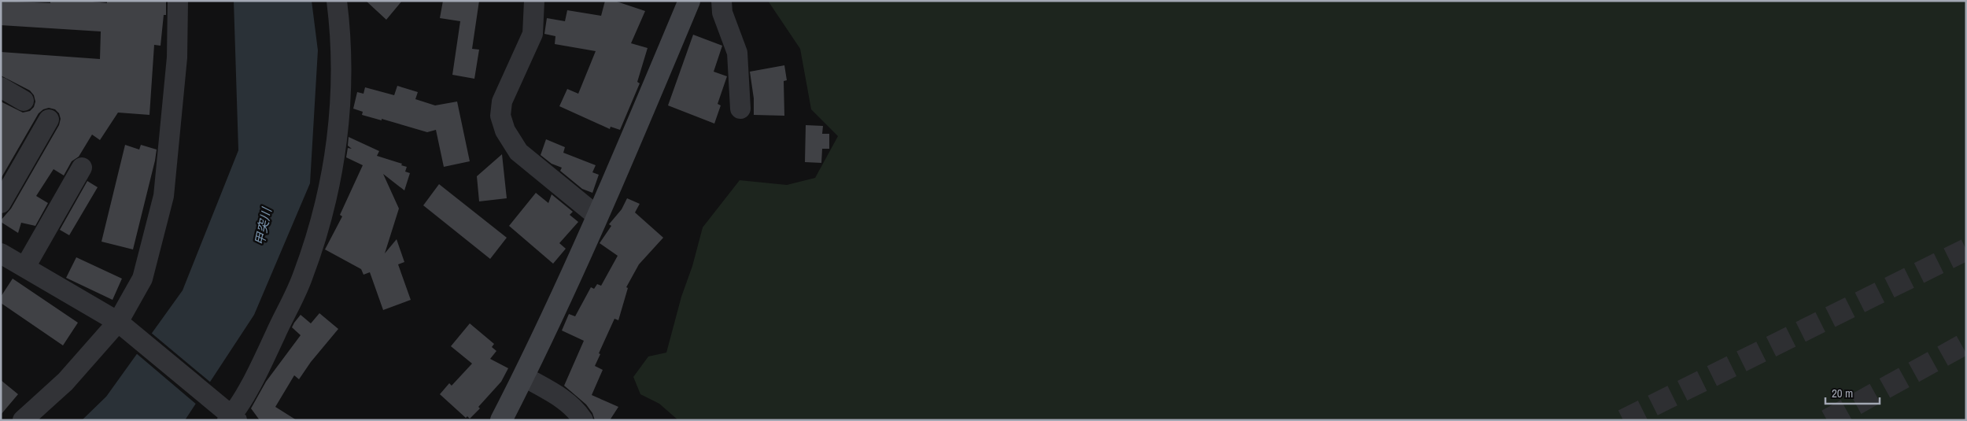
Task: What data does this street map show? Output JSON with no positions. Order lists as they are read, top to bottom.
{
  "water": ["甲突川"],
  "scale_bar": "20 m"
}
